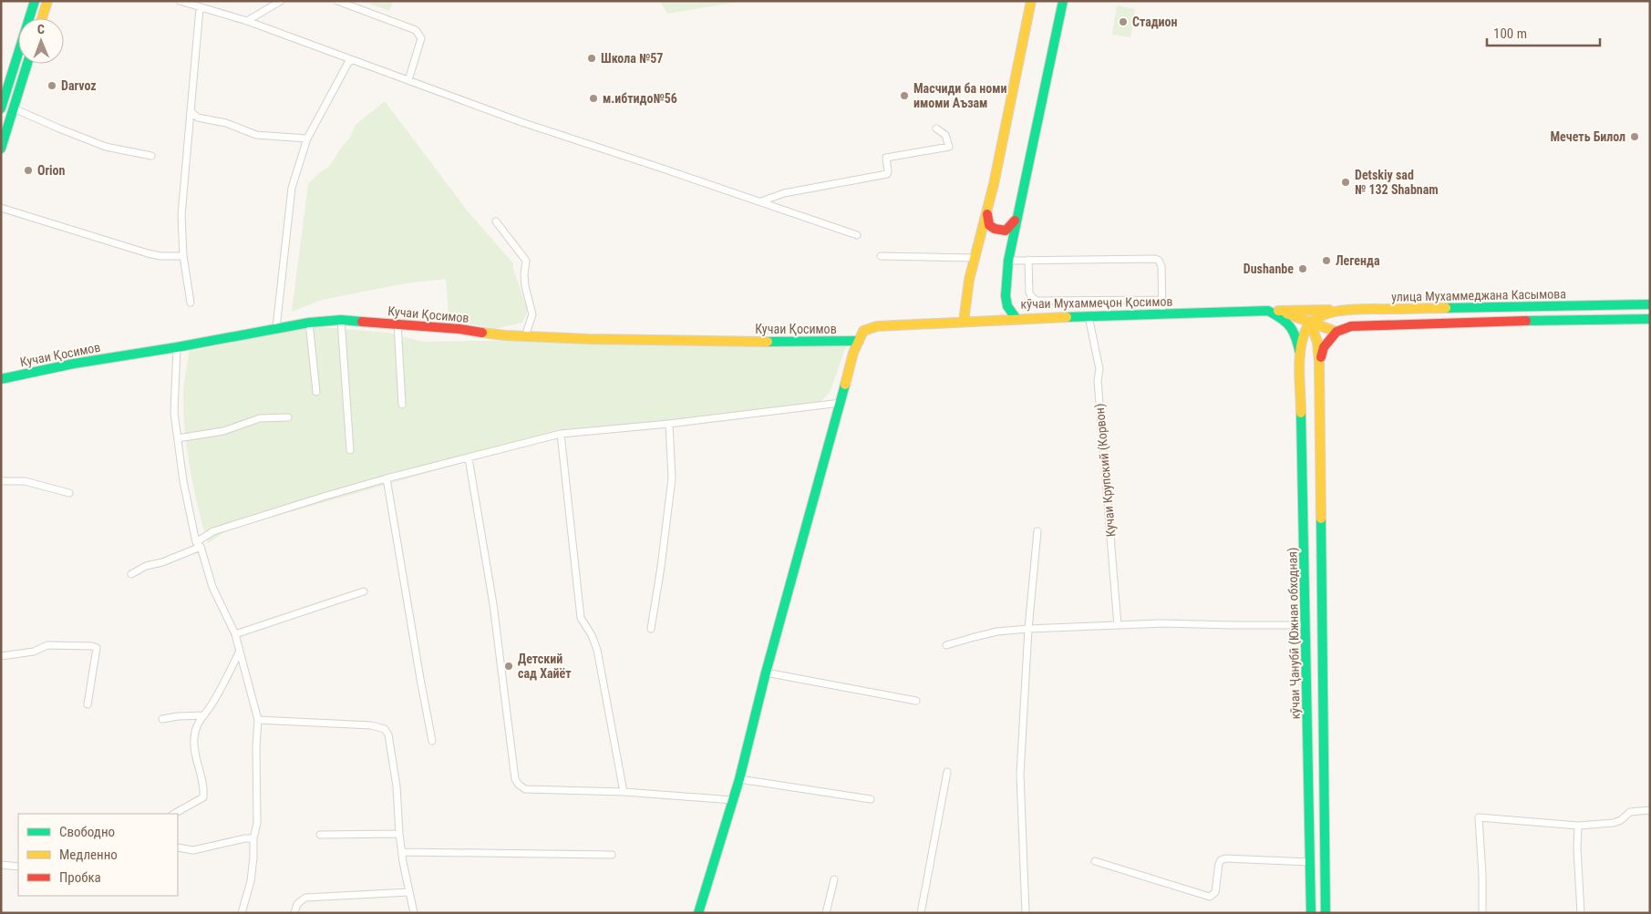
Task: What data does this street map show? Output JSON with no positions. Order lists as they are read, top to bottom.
{
  "streets": {
    "street": [
      "улица Мухаммеджана Касымова",
      "кӯчаи Мухаммеҷон Қосимов",
      "Кучаи Қосимов",
      "Кучаи Крупский (Корвон)",
      "кӯчаи Ҷанубӣ (Южная обходная)"
    ]
  },
  "crossings": [
    ["улица Мухаммеджана Касымова", "кӯчаи Мухаммеҷон Қосимов"],
    ["кӯчаи Мухаммеҷон Қосимов", "Кучаи Крупский (Корвон)"]
  ],
  "places": [
    "Стадион",
    "Школа №57",
    "Darvoz",
    "Масчиди ба номи имоми Аъзам",
    "м.ибтидо№56",
    "Мечеть Билол",
    "Orion",
    "Detskiy sad № 132 Shabnam",
    "Легенда",
    "Dushanbe",
    "Детский сад Хайёт"
  ],
  "legend": ["Свободно", "Медленно", "Пробка"],
  "scale_bar": "100 m",
  "north": "top"
}
